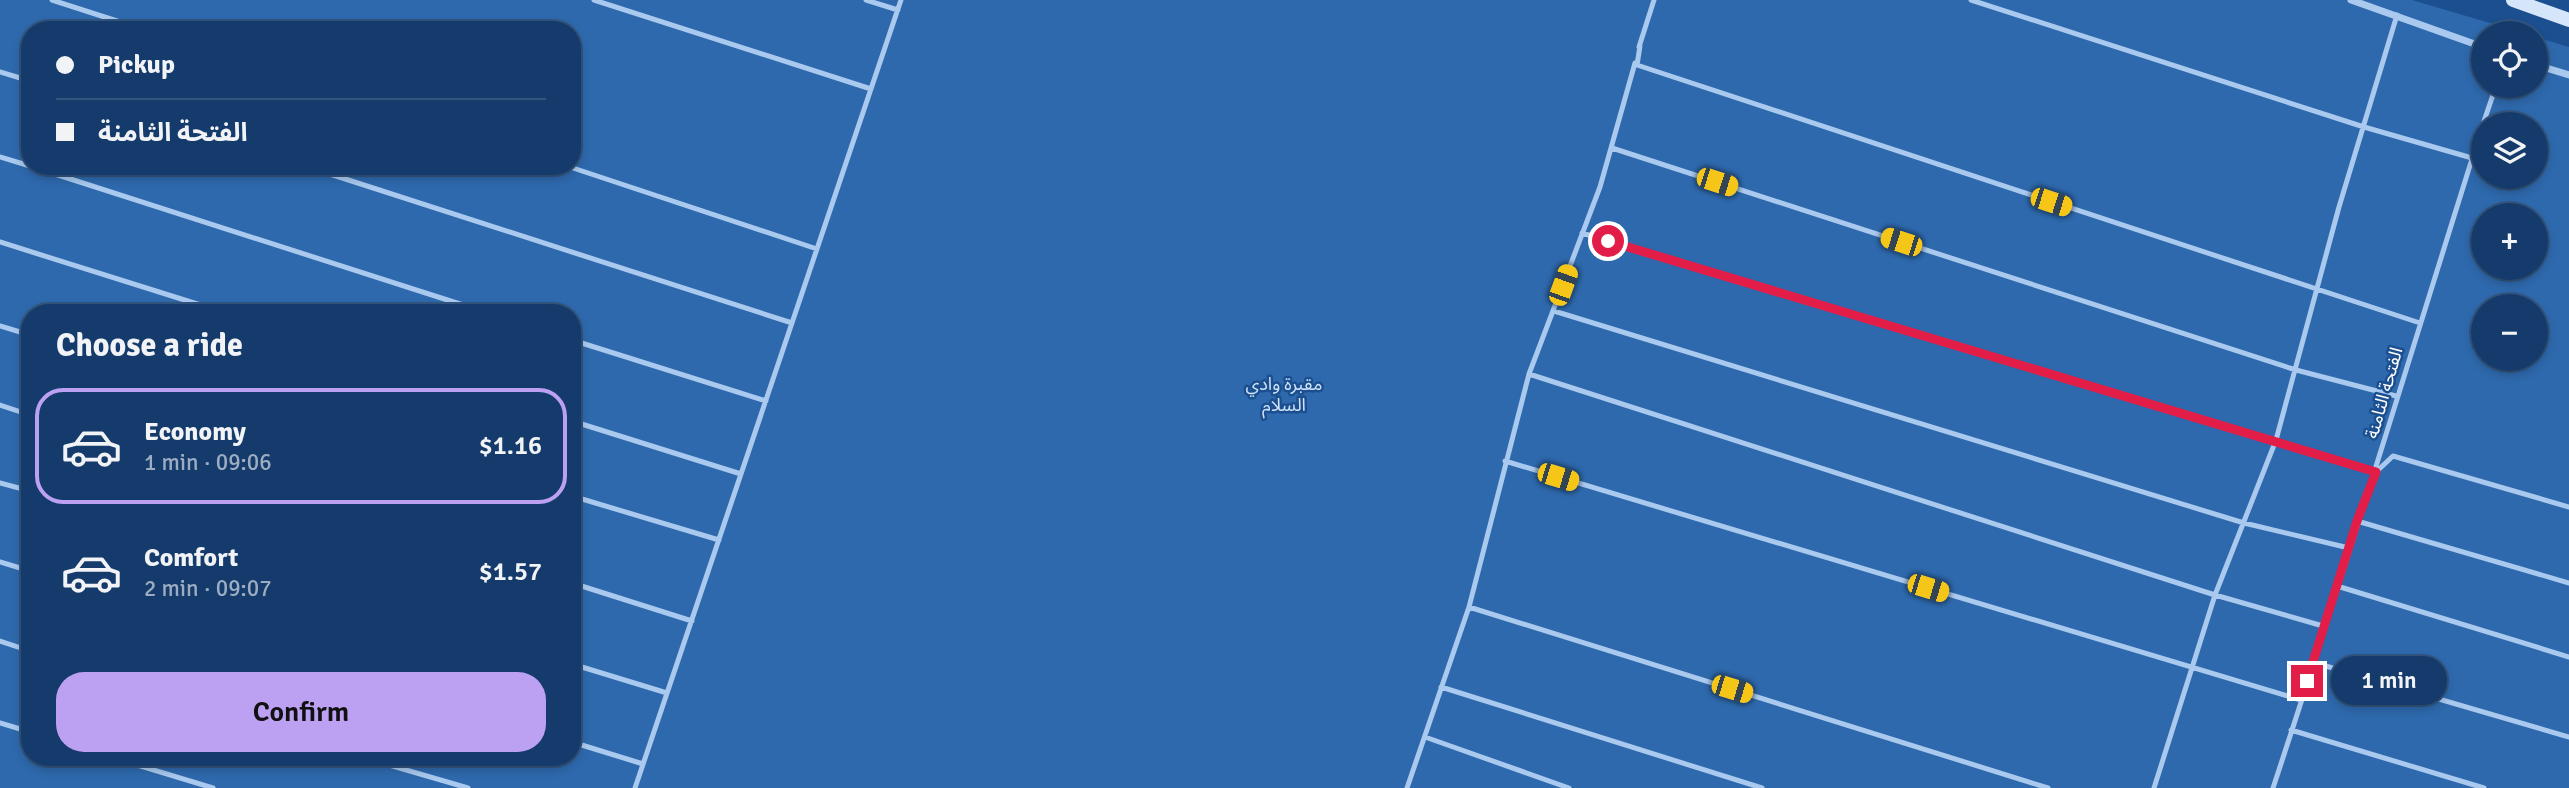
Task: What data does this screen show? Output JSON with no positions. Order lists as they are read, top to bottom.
{
  "streets": {
    "lane": ["الفتحة الثامنة"]
  },
  "parks": ["مقبرة وادي السلام"],
  "page": {
    "map_buttons": ["+", "−"],
    "banner": ["Pickup", "الفتحة الثامنة"],
    "heading": "Choose a ride",
    "list": [
      {
        "name": "Economy",
        "note": "1 min · 09:06",
        "value": "$1.16"
      },
      {
        "name": "Comfort",
        "note": "2 min · 09:07",
        "value": "$1.57"
      }
    ],
    "bubble": "1 min",
    "buttons": "Confirm"
  }
}
